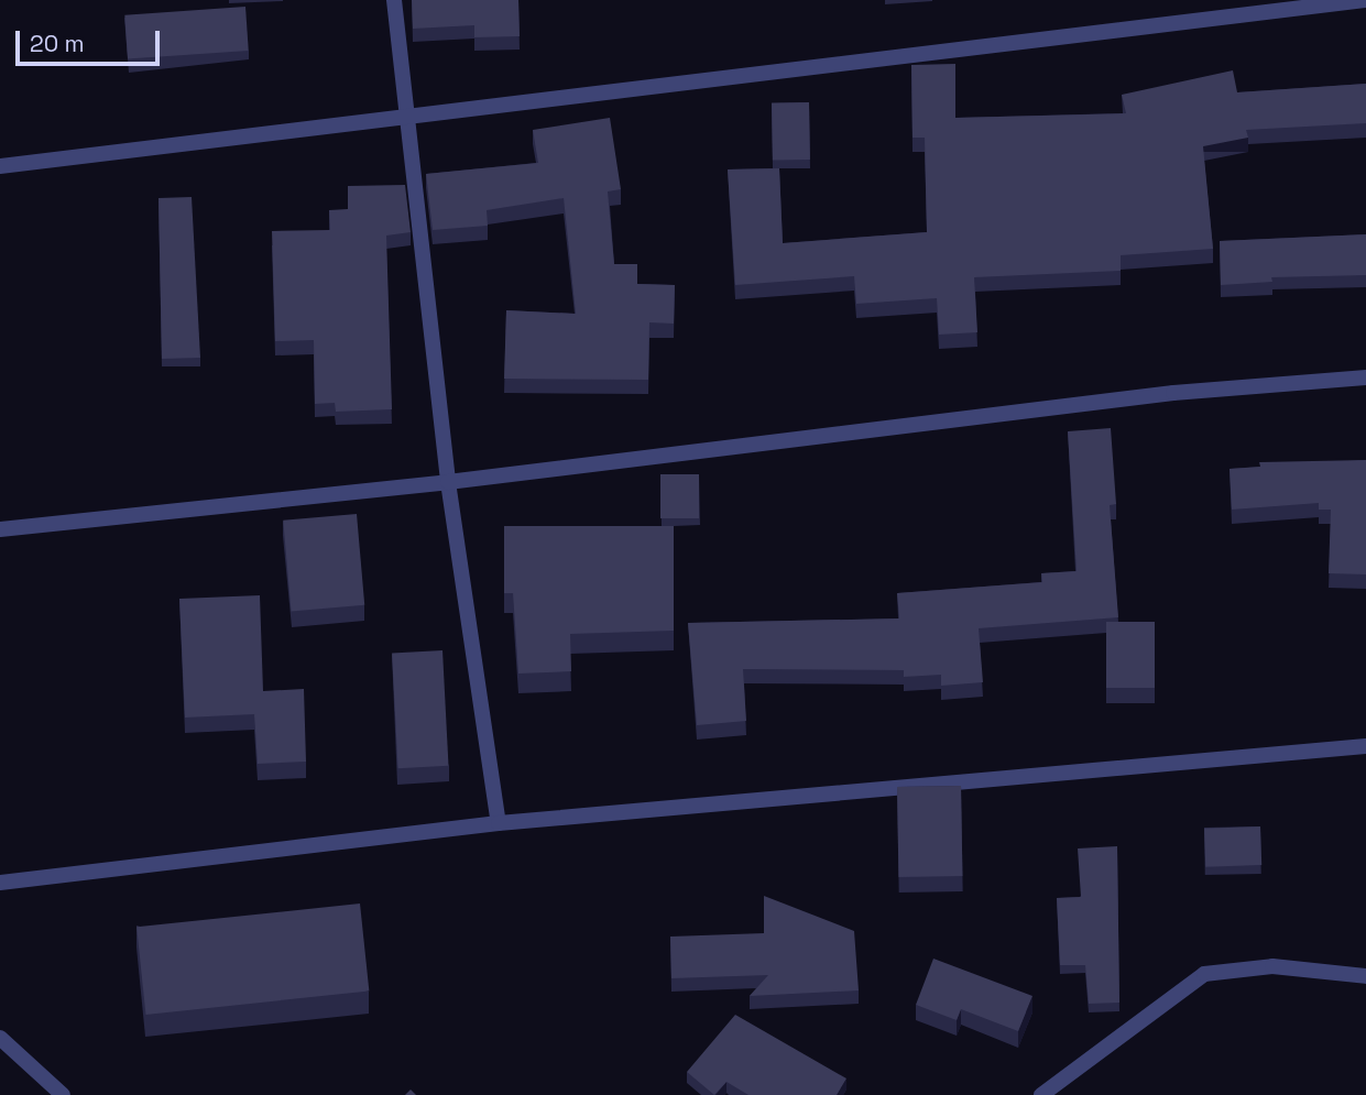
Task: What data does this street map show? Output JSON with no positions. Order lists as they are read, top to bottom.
{
  "scale_bar": "20 m"
}
